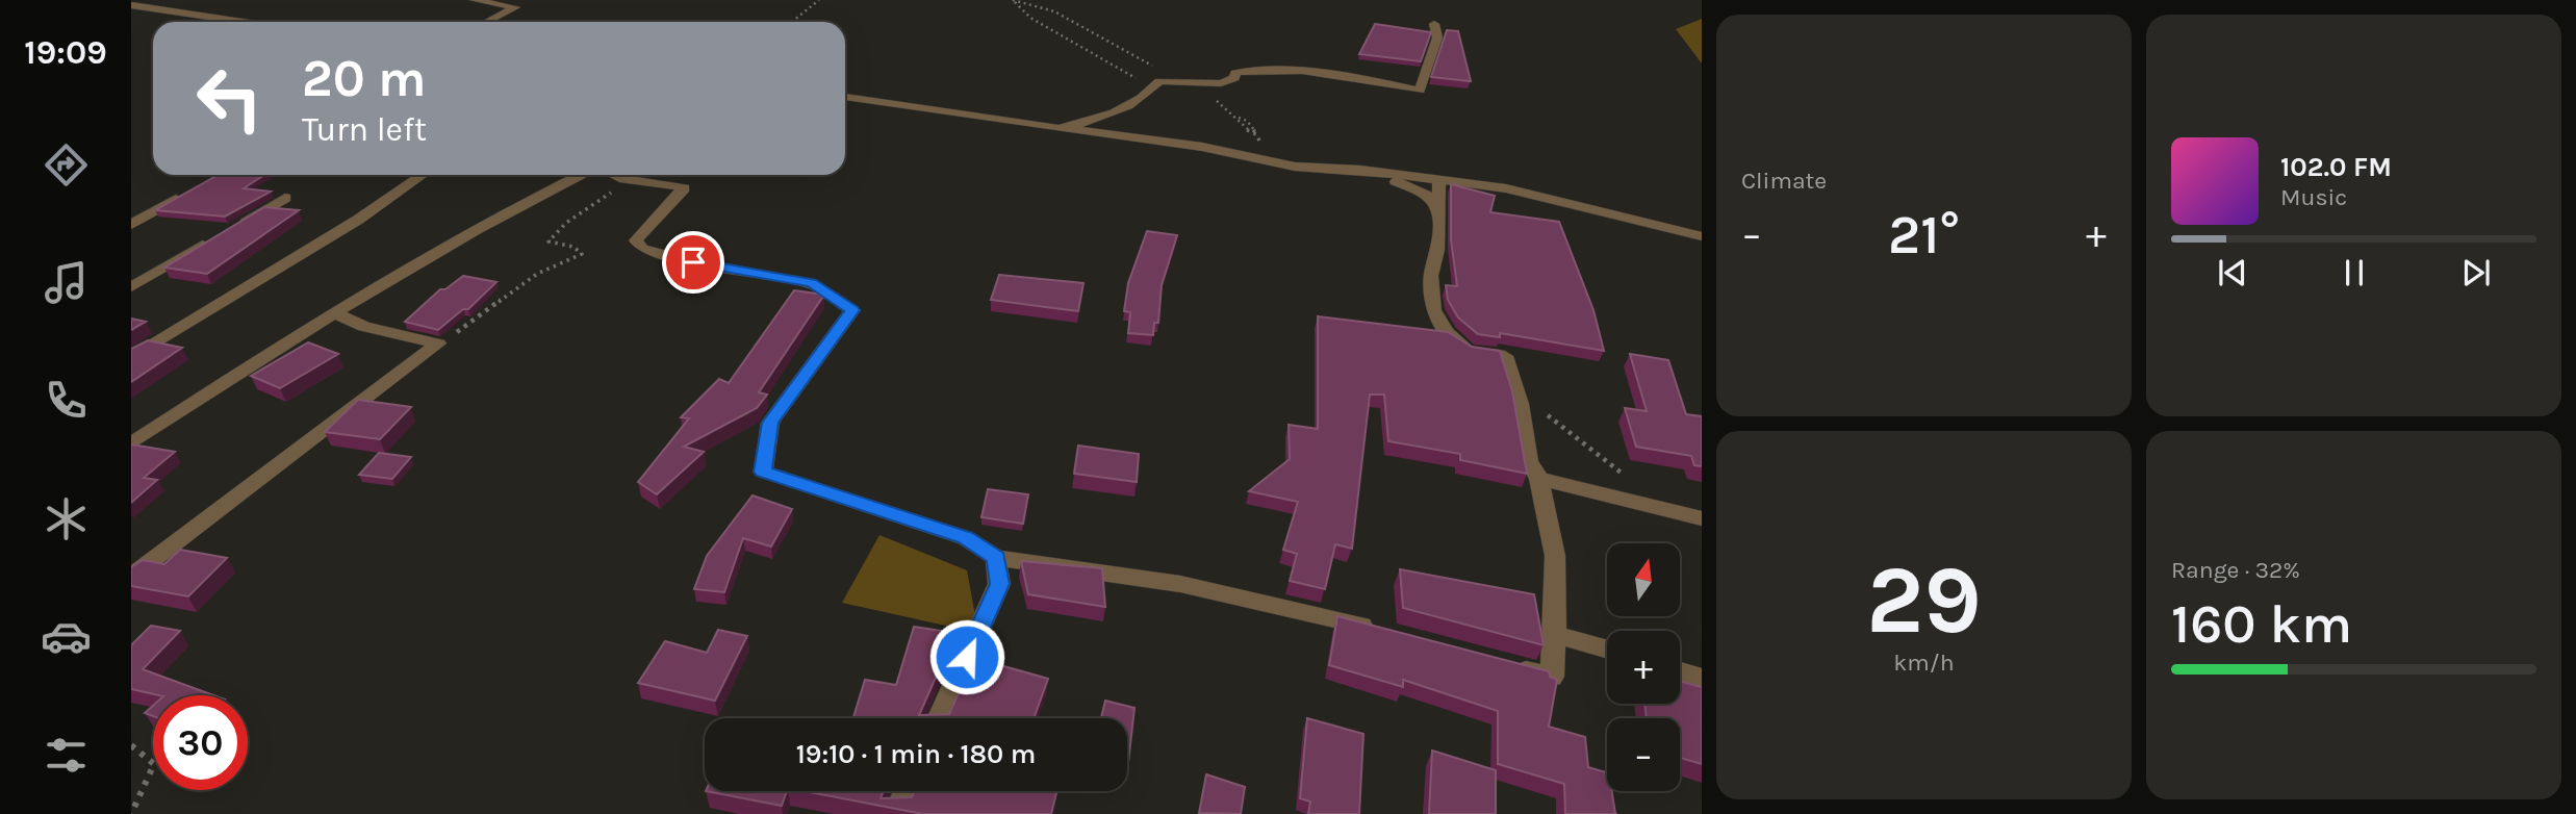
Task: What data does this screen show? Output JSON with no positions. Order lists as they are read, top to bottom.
{
  "north": "top",
  "page": {
    "tabs": "19:09",
    "tile": [
      "Climate",
      ["29", "km/h"],
      ["Range · 32%", "160 km"]
    ],
    "turn": ["20 m", "Turn left"],
    "song": ["102.0 FM", "Music"],
    "heat": ["−", "21°", "+"],
    "map_buttons": ["+", "−"],
    "limit": "30",
    "trip": "19:10 · 1 min · 180 m"
  }
}
